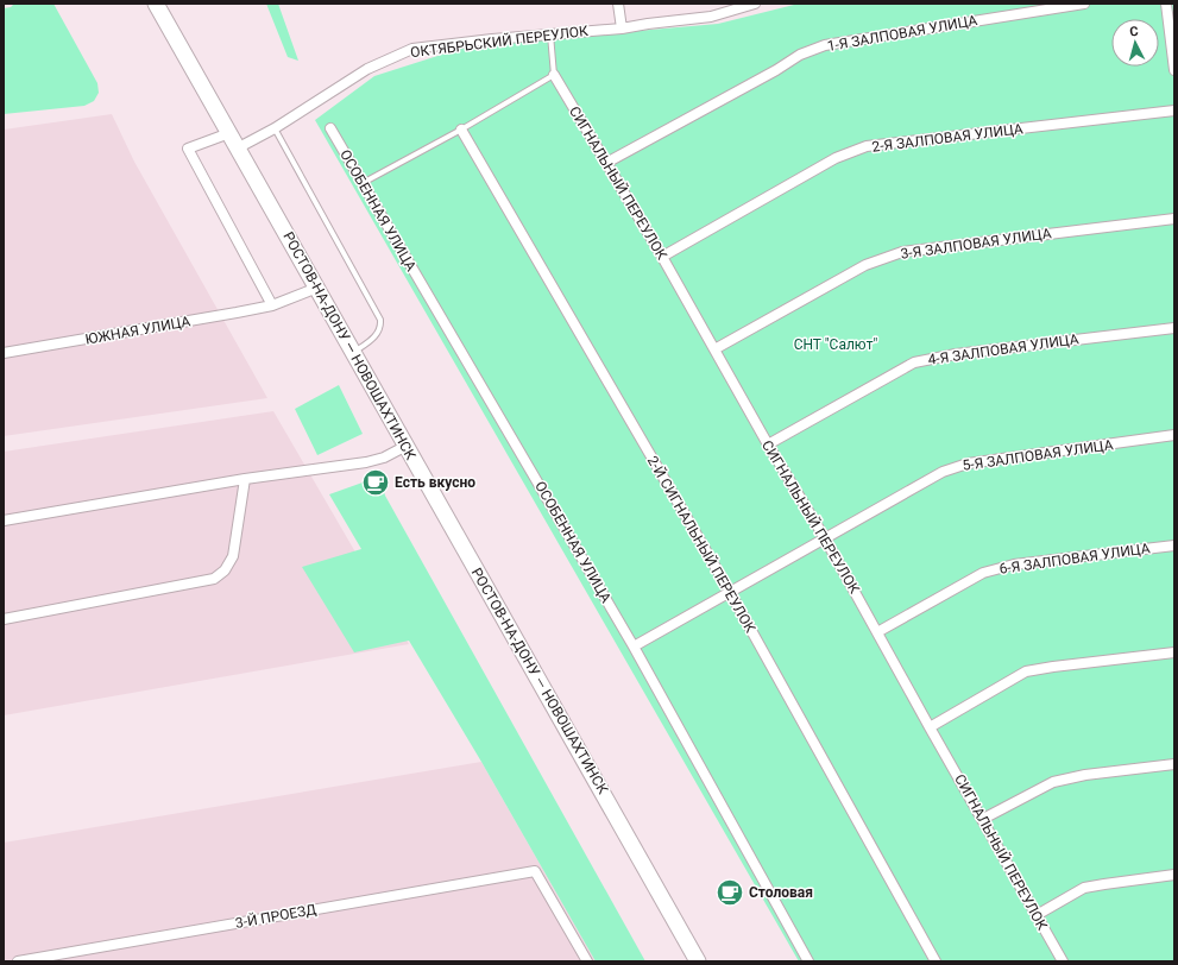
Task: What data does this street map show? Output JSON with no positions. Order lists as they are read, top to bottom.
{
  "streets": {
    "main road": ["РОСТОВ-НА-ДОНУ — НОВОШАХТИНСК"],
    "street": [
      "1-Я ЗАЛПОВАЯ УЛИЦА",
      "ОКТЯБРЬСКИЙ ПЕРЕУЛОК",
      "2-Я ЗАЛПОВАЯ УЛИЦА",
      "СИГНАЛЬНЫЙ ПЕРЕУЛОК",
      "ОСОБЕННАЯ УЛИЦА",
      "3-Я ЗАЛПОВАЯ УЛИЦА",
      "ЮЖНАЯ УЛИЦА",
      "4-Я ЗАЛПОВАЯ УЛИЦА",
      "5-Я ЗАЛПОВАЯ УЛИЦА",
      "2-Й СИГНАЛЬНЫЙ ПЕРЕУЛОК",
      "6-Я ЗАЛПОВАЯ УЛИЦА",
      "3-Й ПРОЕЗД"
    ]
  },
  "crossings": [
    ["1-Я ЗАЛПОВАЯ УЛИЦА", "СИГНАЛЬНЫЙ ПЕРЕУЛОК"],
    ["ОКТЯБРЬСКИЙ ПЕРЕУЛОК", "РОСТОВ-НА-ДОНУ — НОВОШАХТИНСК"],
    ["2-Я ЗАЛПОВАЯ УЛИЦА", "СИГНАЛЬНЫЙ ПЕРЕУЛОК"],
    ["СИГНАЛЬНЫЙ ПЕРЕУЛОК", "3-Я ЗАЛПОВАЯ УЛИЦА"],
    ["СИГНАЛЬНЫЙ ПЕРЕУЛОК", "4-Я ЗАЛПОВАЯ УЛИЦА"],
    ["СИГНАЛЬНЫЙ ПЕРЕУЛОК", "5-Я ЗАЛПОВАЯ УЛИЦА"],
    ["СИГНАЛЬНЫЙ ПЕРЕУЛОК", "6-Я ЗАЛПОВАЯ УЛИЦА"],
    ["ОСОБЕННАЯ УЛИЦА", "5-Я ЗАЛПОВАЯ УЛИЦА"],
    ["ЮЖНАЯ УЛИЦА", "РОСТОВ-НА-ДОНУ — НОВОШАХТИНСК"],
    ["5-Я ЗАЛПОВАЯ УЛИЦА", "2-Й СИГНАЛЬНЫЙ ПЕРЕУЛОК"]
  ],
  "parks": ["СНТ \"Салют\""],
  "places": {
    "cafe": ["Есть вкусно", "Столовая"]
  },
  "north": "top"
}
